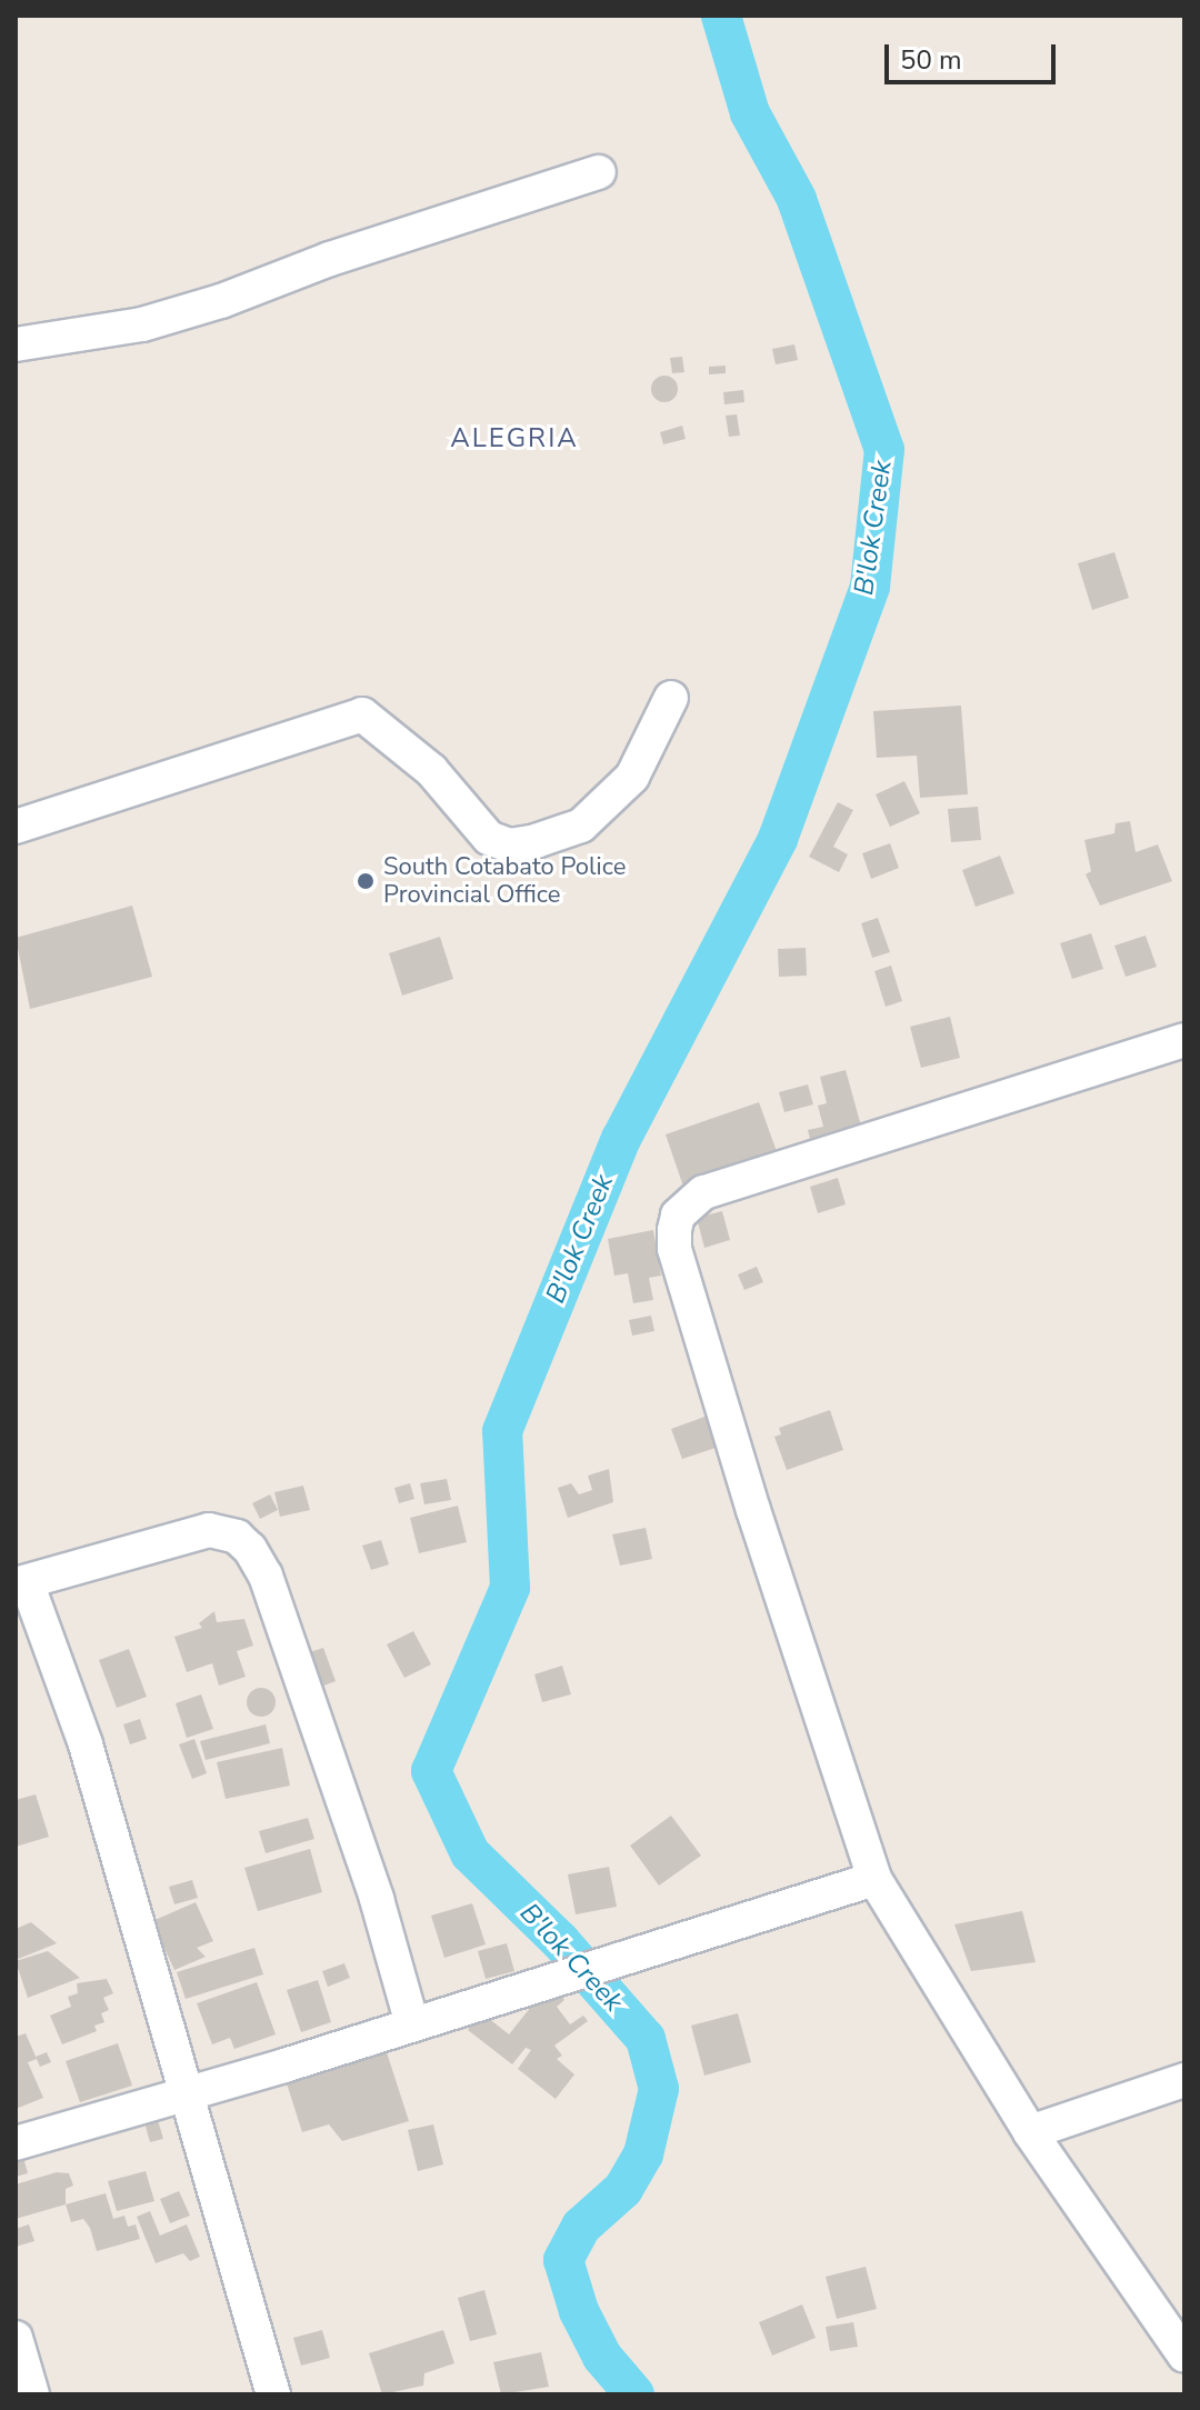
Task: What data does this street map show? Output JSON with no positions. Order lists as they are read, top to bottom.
{
  "districts": ["ALEGRIA"],
  "water": ["B'lok Creek"],
  "places": ["South Cotabato Police Provincial Office"],
  "scale_bar": "50 m"
}
